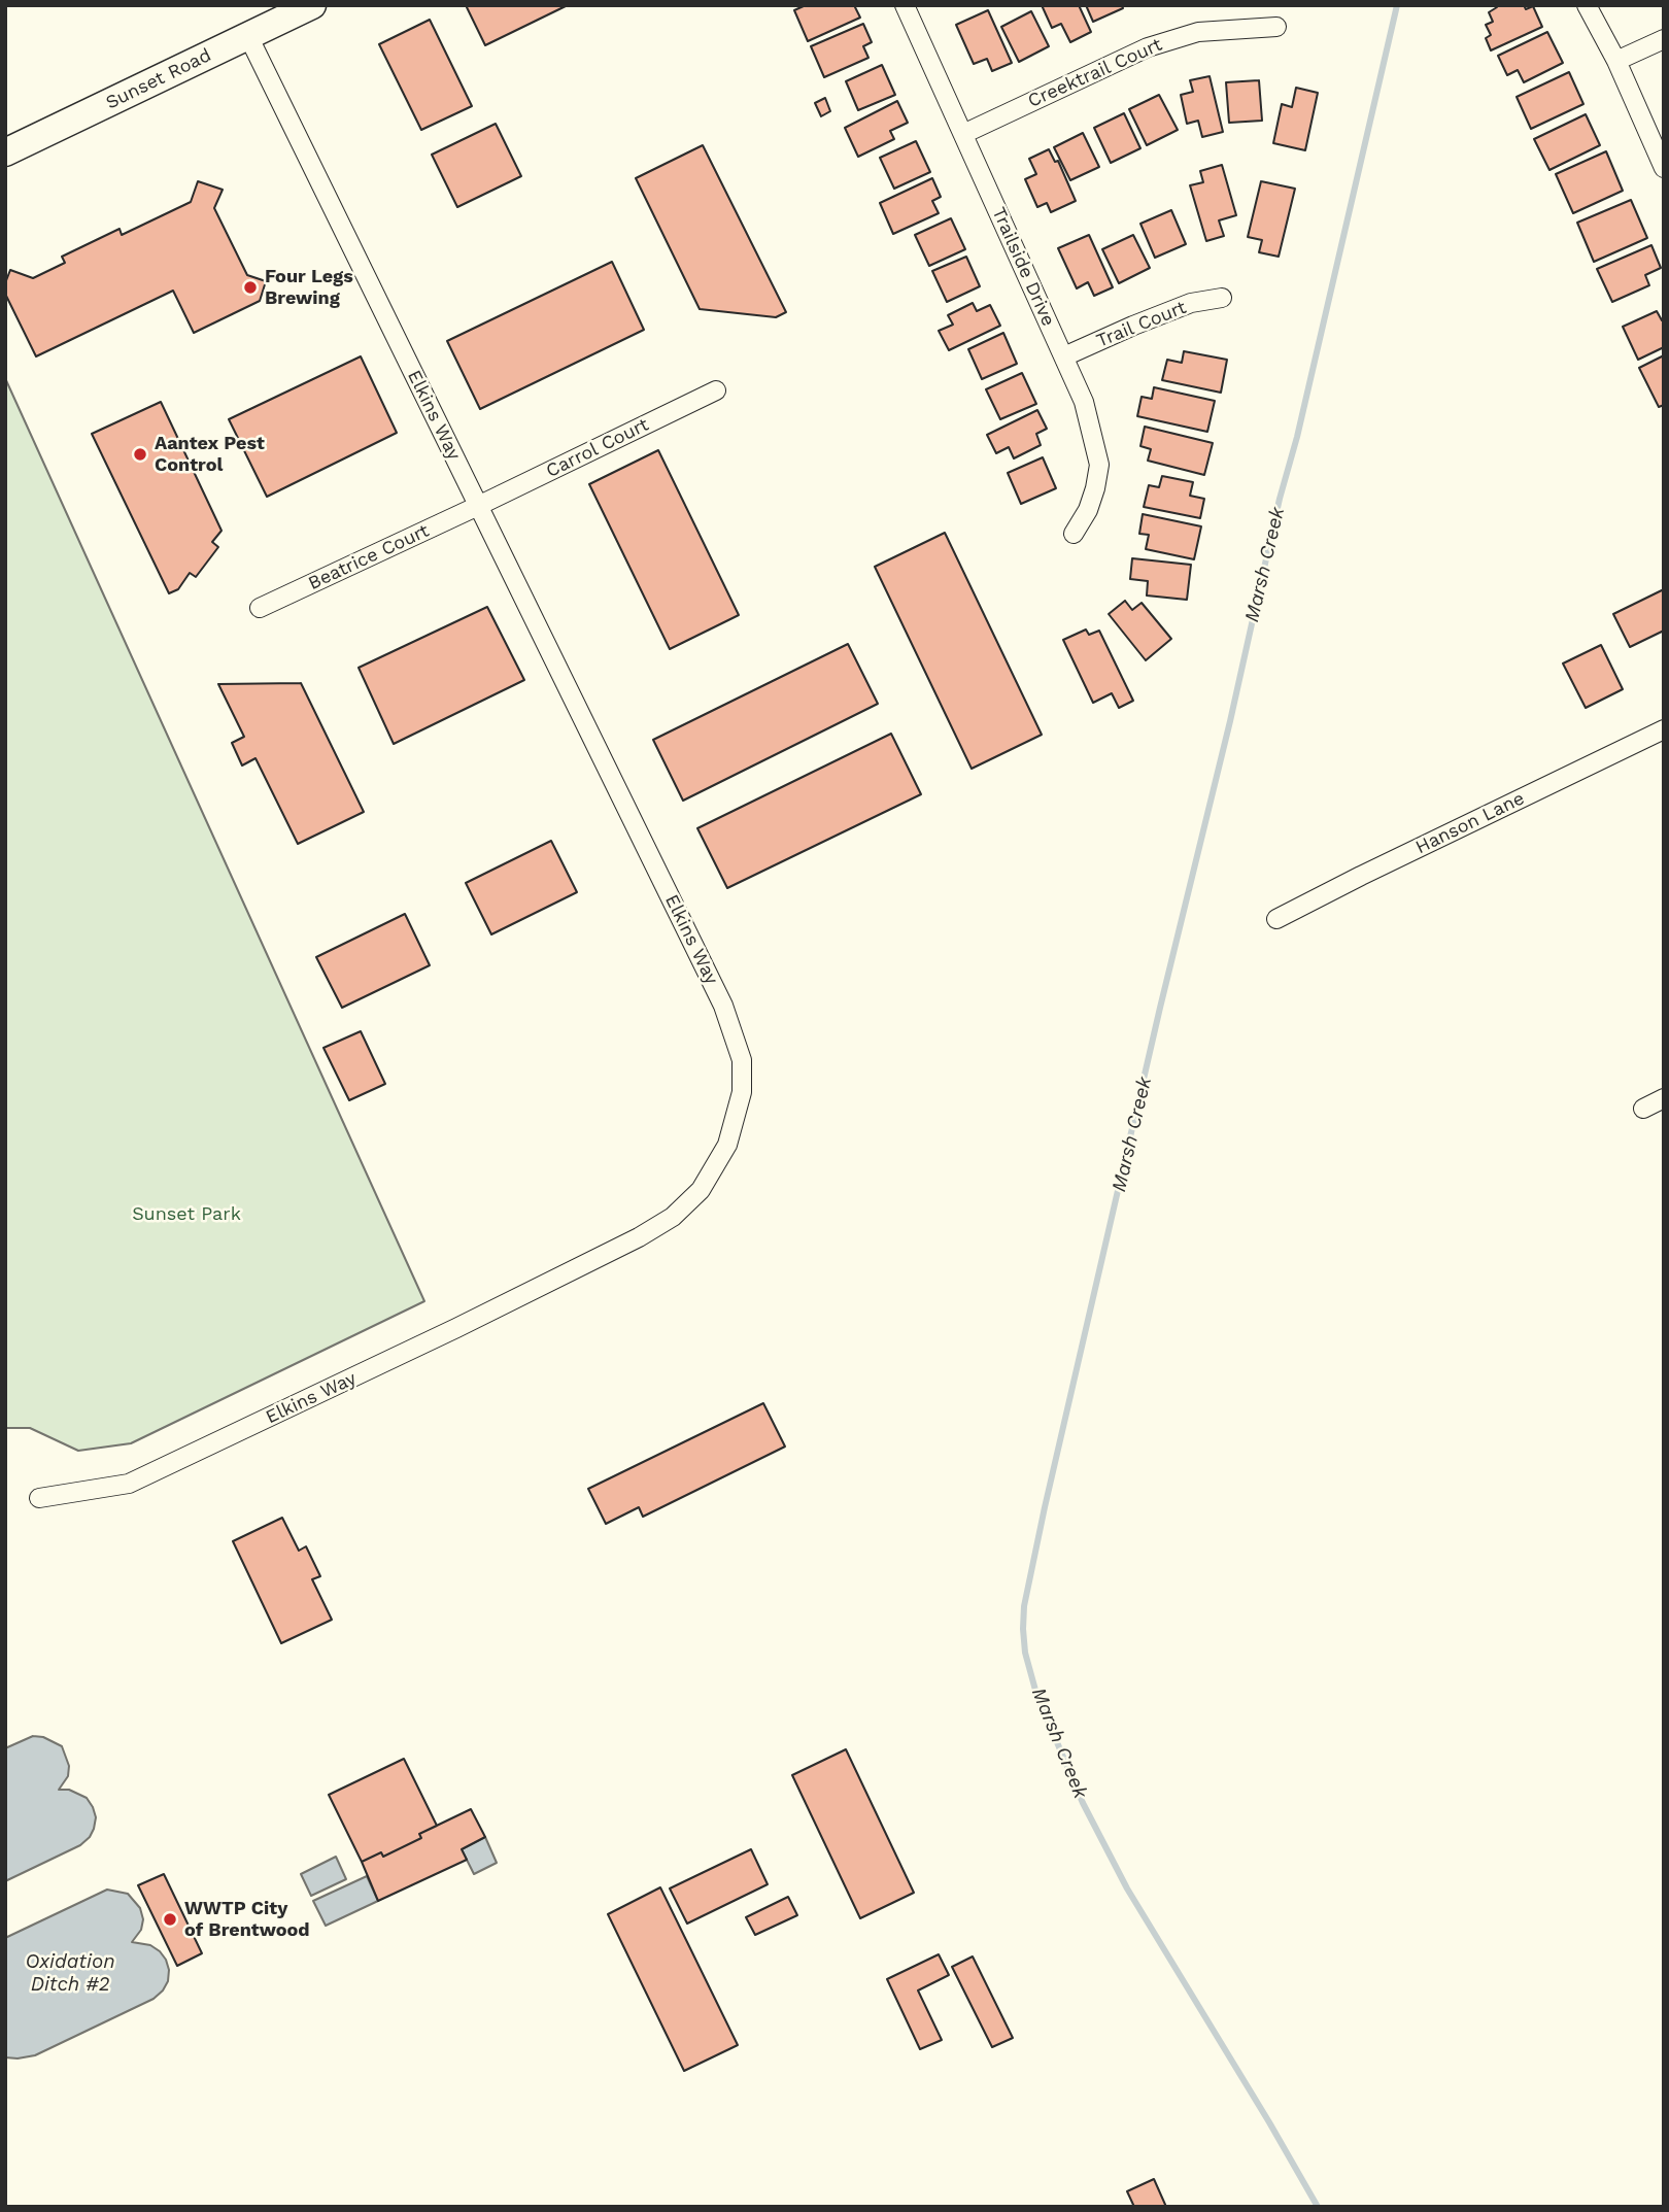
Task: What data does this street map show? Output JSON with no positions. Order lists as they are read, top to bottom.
{
  "streets": {
    "street": [
      "Creektrail Court",
      "Sunset Road",
      "Trailside Drive",
      "Trail Court",
      "Elkins Way",
      "Carrol Court",
      "Beatrice Court",
      "Hanson Lane"
    ]
  },
  "crossings": [
    ["Creektrail Court", "Trailside Drive"],
    ["Sunset Road", "Elkins Way"],
    ["Trailside Drive", "Trail Court"],
    ["Elkins Way", "Carrol Court"],
    ["Elkins Way", "Beatrice Court"],
    ["Carrol Court", "Beatrice Court"]
  ],
  "water": ["Marsh Creek", "Oxidation Ditch #2"],
  "parks": ["Sunset Park"],
  "places": ["Four Legs Brewing", "Aantex Pest Control", "WWTP City of Brentwood"]
}
